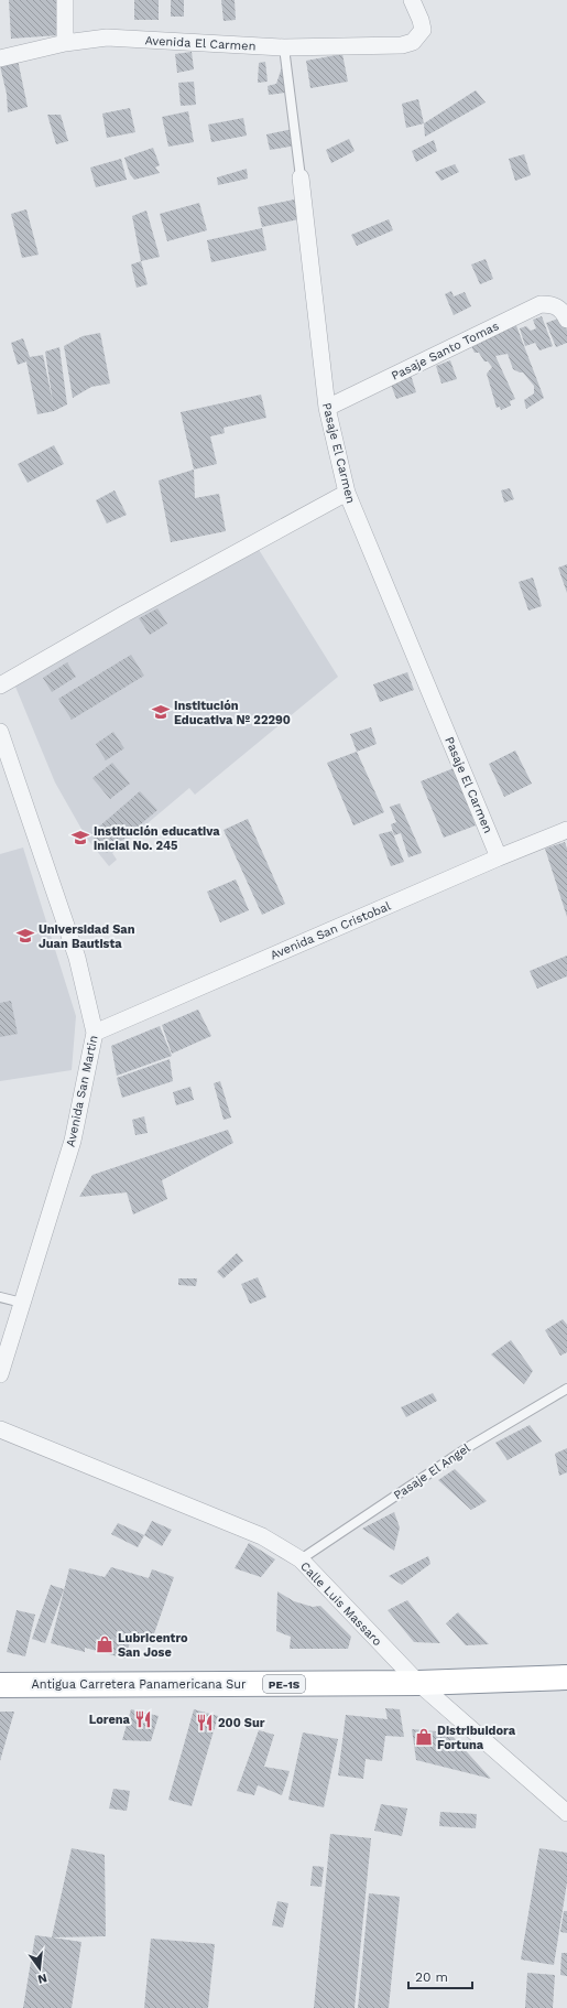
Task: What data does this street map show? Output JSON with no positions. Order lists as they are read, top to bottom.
{
  "streets": {
    "highway": ["Antigua Carretera Panamericana Sur", "PE-1S"],
    "street": [
      "Avenida El Carmen",
      "Pasaje Santo Tomas",
      "Pasaje El Carmen",
      "Avenida San Cristobal",
      "Avenida San Martin",
      "Calle Luis Massaro"
    ],
    "lane": ["Pasaje El Angel"]
  },
  "crossings": [
    ["Avenida El Carmen", "Pasaje El Carmen"],
    ["Pasaje Santo Tomas", "Pasaje El Carmen"],
    ["Pasaje El Carmen", "Avenida San Cristobal"],
    ["Avenida San Cristobal", "Avenida San Martin"],
    ["Pasaje El Angel", "Calle Luis Massaro"],
    ["Calle Luis Massaro", "Antigua Carretera Panamericana Sur"]
  ],
  "places": {
    "school or university": ["Institución Educativa Nº 22290", "Institución educativa inicial No. 245", "Universidad San Juan Bautista"],
    "shop": ["Lubricentro San Jose", "Distribuidora Fortuna"],
    "restaurant": ["Lorena", "200 Sur"]
  },
  "scale_bar": "20 m",
  "north": "bottom"
}
